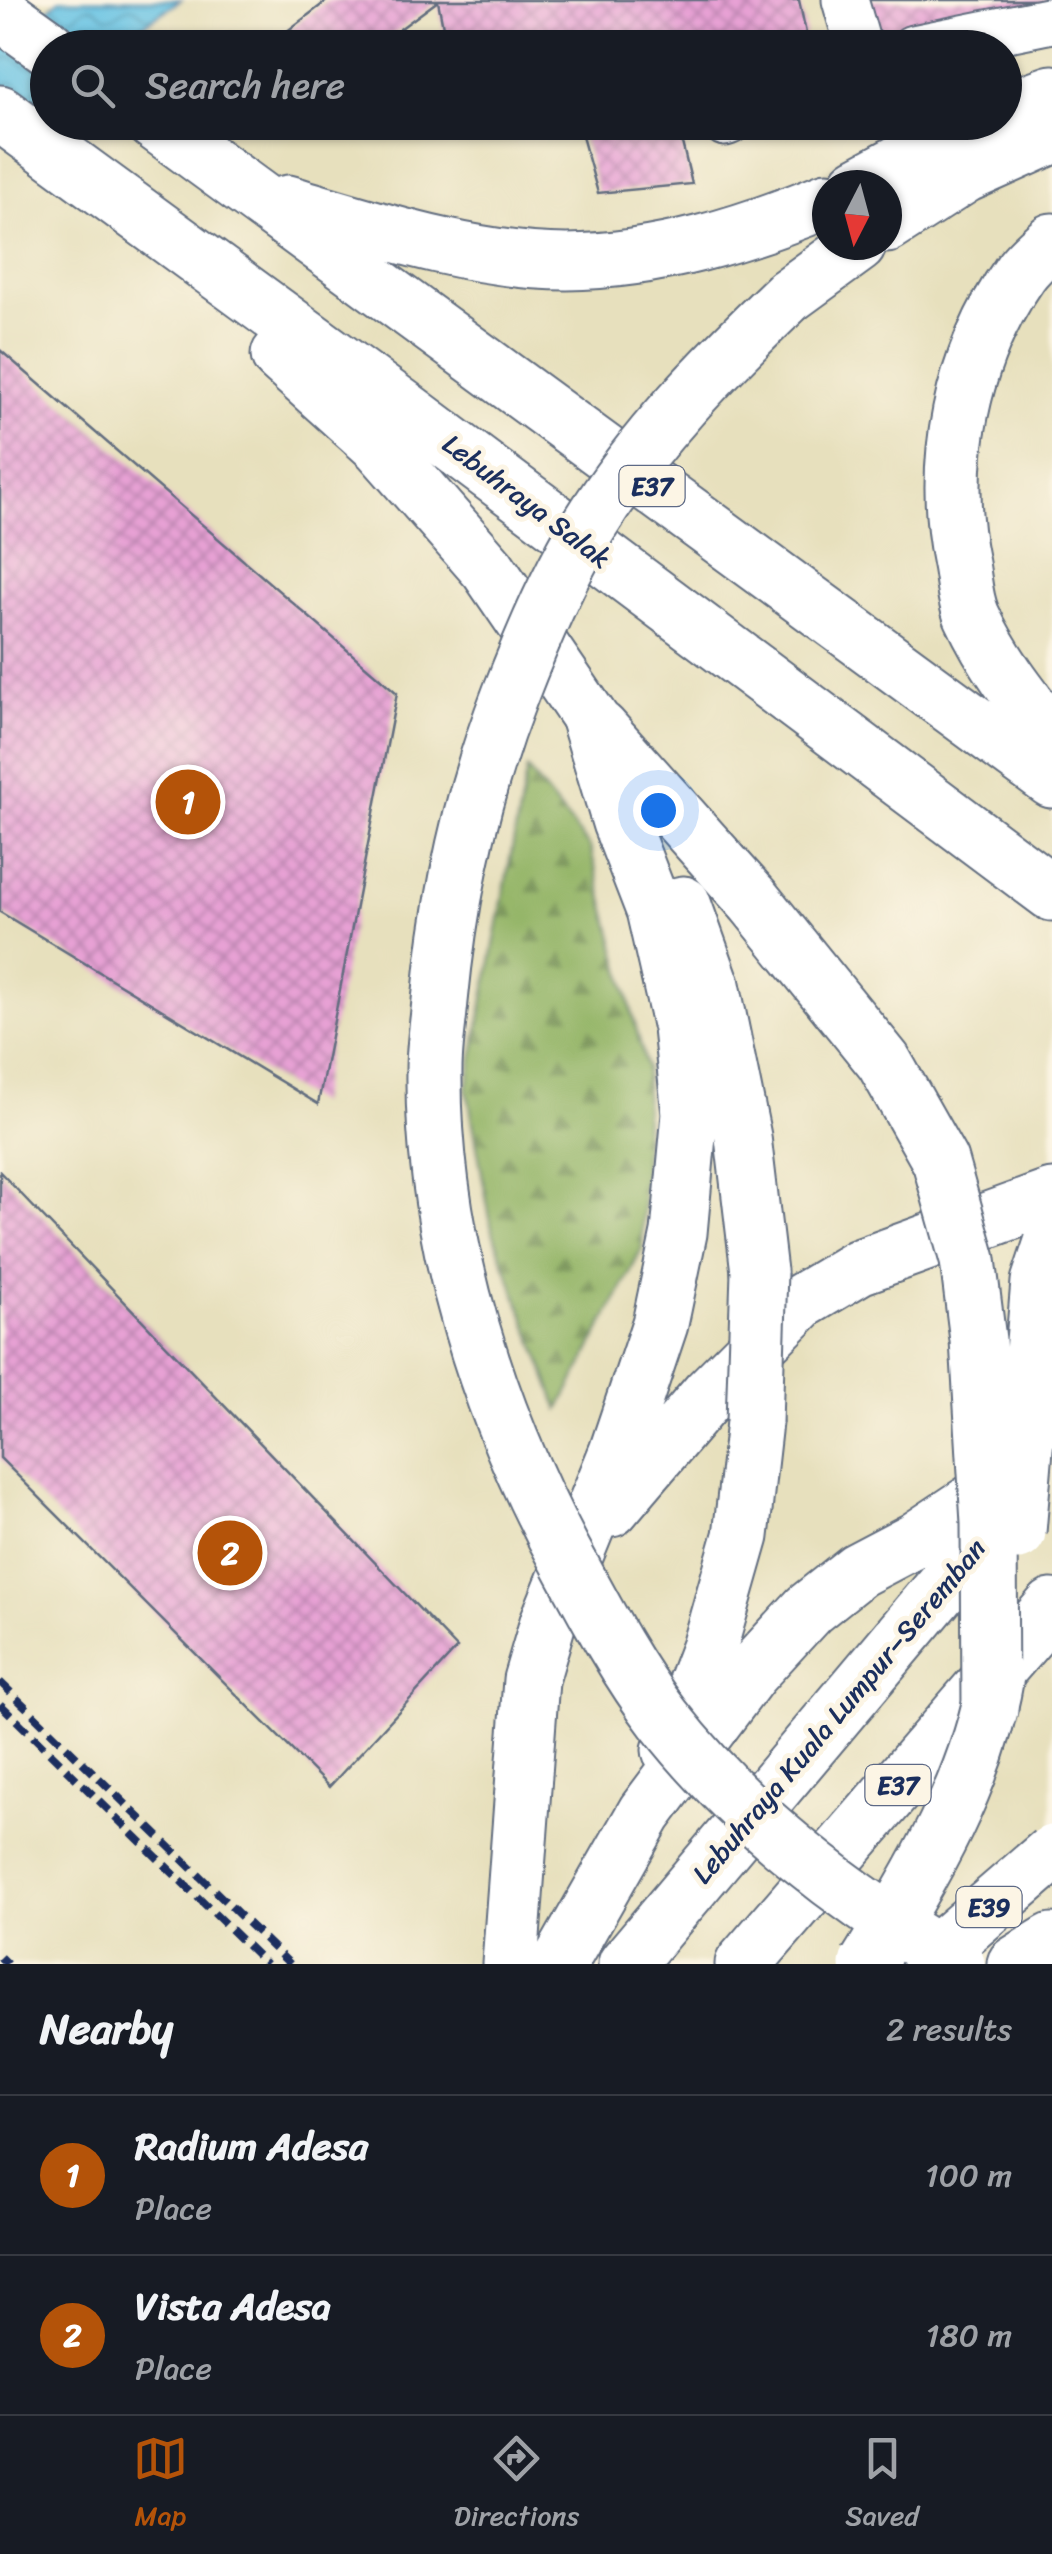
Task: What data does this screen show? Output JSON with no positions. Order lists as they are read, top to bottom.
{
  "streets": {
    "highway": [
      "E37",
      "Lebuhraya Salak",
      "Lebuhraya Kuala Lumpur–Seremban",
      "E39"
    ]
  },
  "north": "bottom",
  "page": {
    "search": "Search here",
    "pins": ["1", "2"],
    "heading": ["Nearby", "2 results"],
    "list": [
      {
        "mark": "1",
        "name": "Radium Adesa",
        "note": "Place",
        "value": "100 m"
      },
      {
        "mark": "2",
        "name": "Vista Adesa",
        "note": "Place",
        "value": "180 m"
      }
    ],
    "nav": ["Map", "Directions", "Saved"]
  }
}
